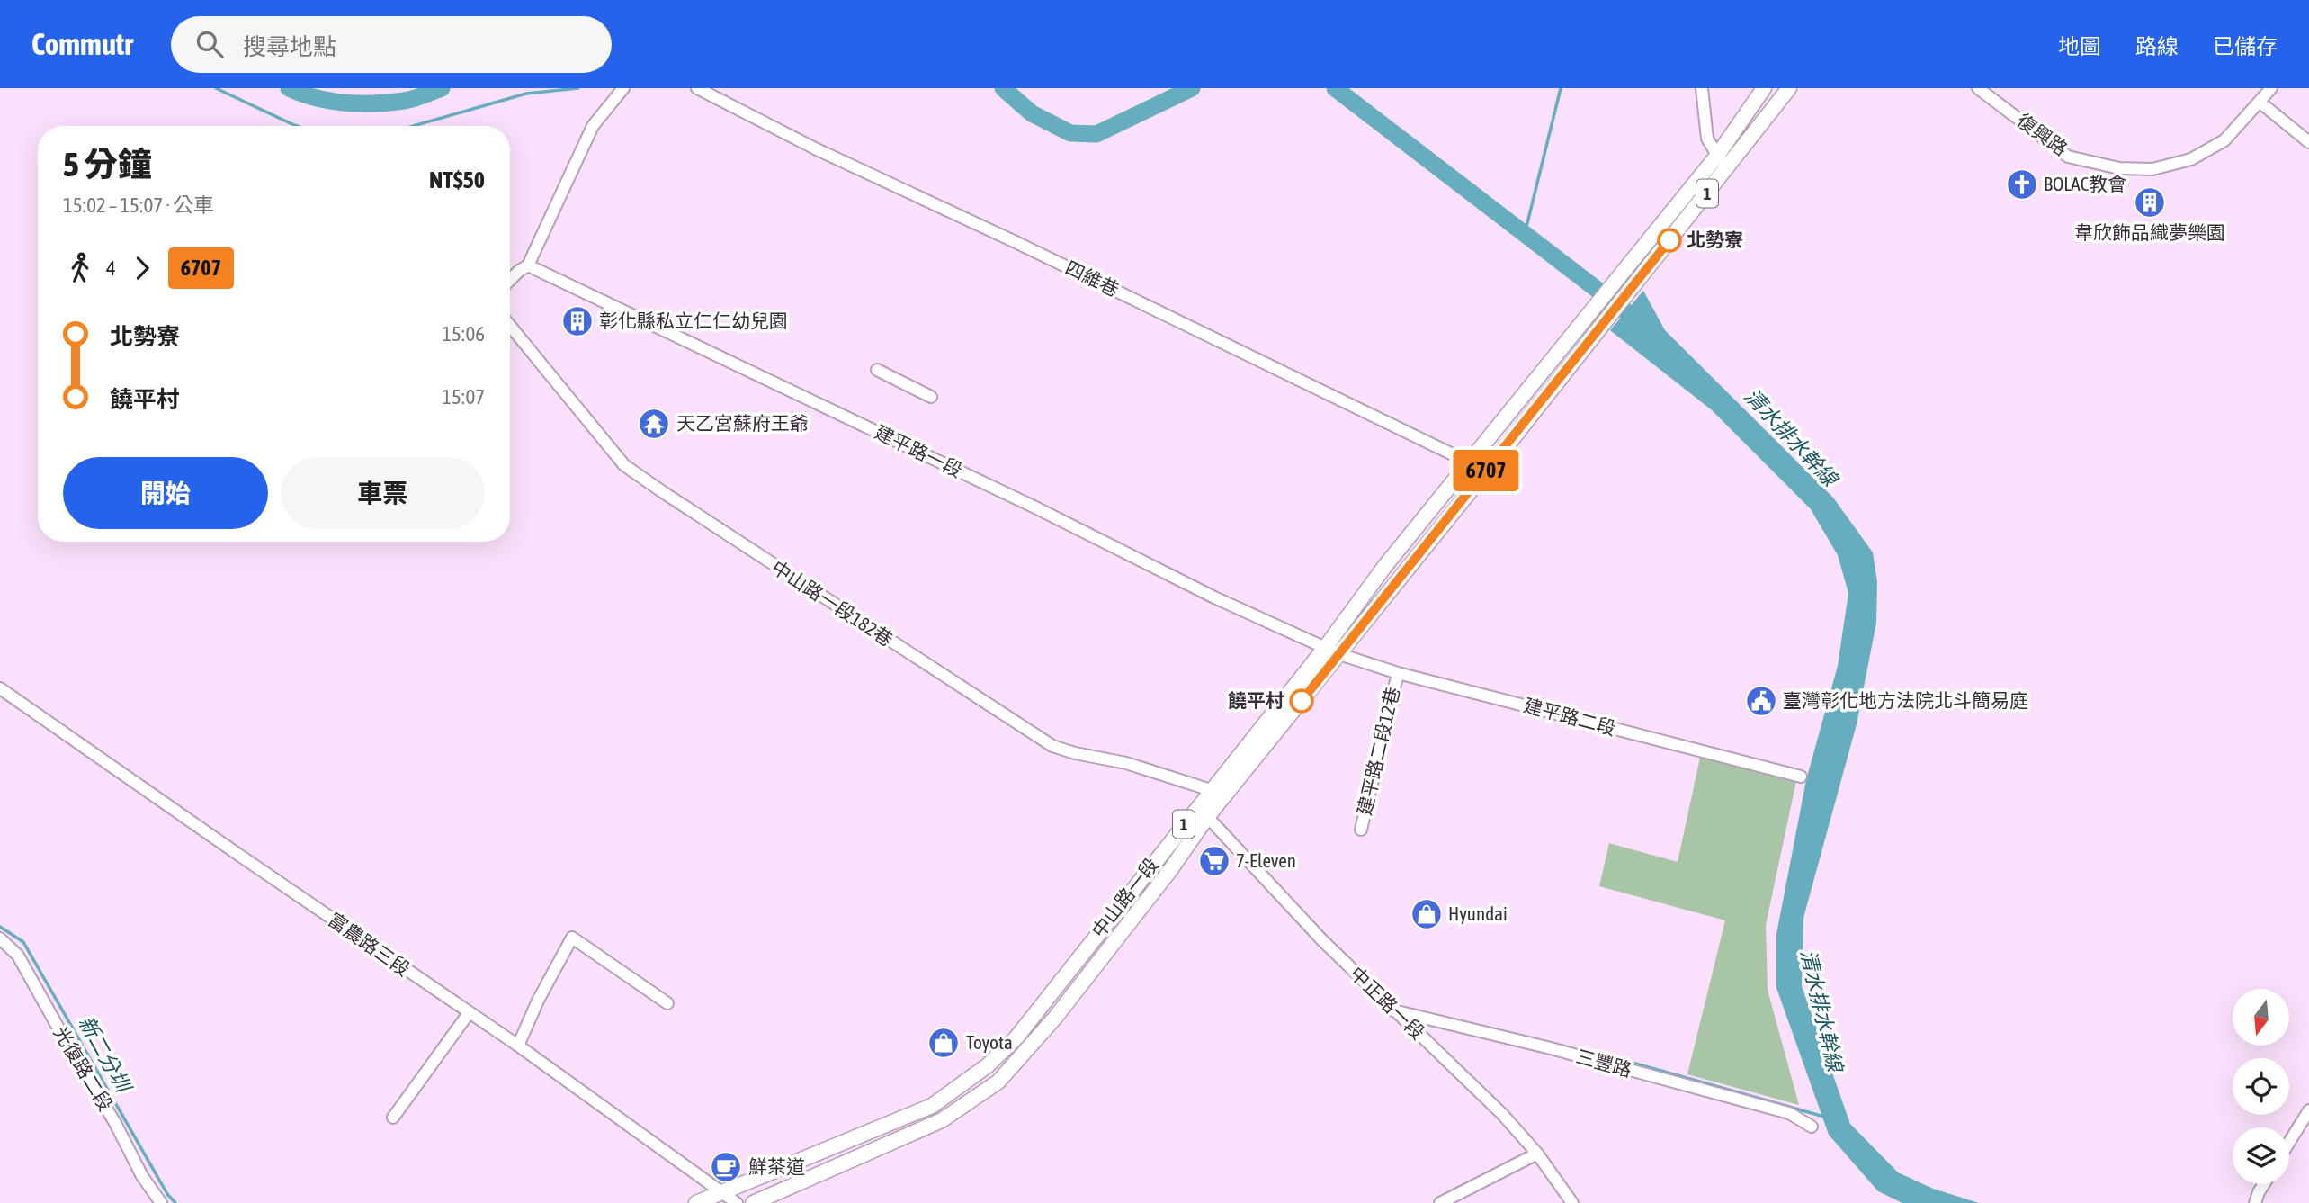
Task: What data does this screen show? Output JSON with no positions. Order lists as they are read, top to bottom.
{
  "streets": {
    "main road": ["1", "中山路一段"],
    "street": [
      "復興路",
      "四維巷",
      "建平路一段",
      "中山路一段182巷",
      "建平路二段",
      "建平路二段12巷",
      "富農路三段",
      "中正路一段",
      "三豐路",
      "光復路二段"
    ]
  },
  "crossings": [
    ["1", "中山路一段"],
    ["四維巷", "中山路一段"],
    ["建平路一段", "建平路二段"],
    ["建平路一段", "中山路一段"],
    ["中山路一段182巷", "中山路一段"],
    ["建平路二段", "建平路二段12巷"],
    ["建平路二段", "中山路一段"],
    ["中山路一段", "富農路三段"],
    ["中山路一段", "中正路一段"],
    ["中正路一段", "三豐路"]
  ],
  "water": ["清水排水幹線", "新二分圳"],
  "places": {
    "church": ["BOLAC教會"],
    "building": ["韋欣飾品織夢樂園", "彰化縣私立仁仁幼兒園"],
    "other": ["北勢寮", "饒平村"],
    "temple": ["天乙宮蘇府王爺"],
    "public building": ["臺灣彰化地方法院北斗簡易庭"],
    "supermarket": ["7-Eleven"],
    "shop": ["Hyundai", "Toyota"],
    "cafe": ["鮮茶道"]
  },
  "lines": ["bus line 6707"],
  "north": "bottom",
  "page": {
    "header": "Commutr",
    "search": "搜尋地點",
    "nav": ["地圖", "路線", "已儲存"],
    "on_map": "6707",
    "heading": ["5 分鐘", "15:02 – 15:07 · 公車", "NT$50"],
    "legs": ["4", "6707"],
    "list": [
      {
        "name": "北勢寮",
        "value": "15:06"
      },
      {
        "name": "饒平村",
        "value": "15:07"
      }
    ],
    "buttons": ["開始", "車票"]
  }
}
